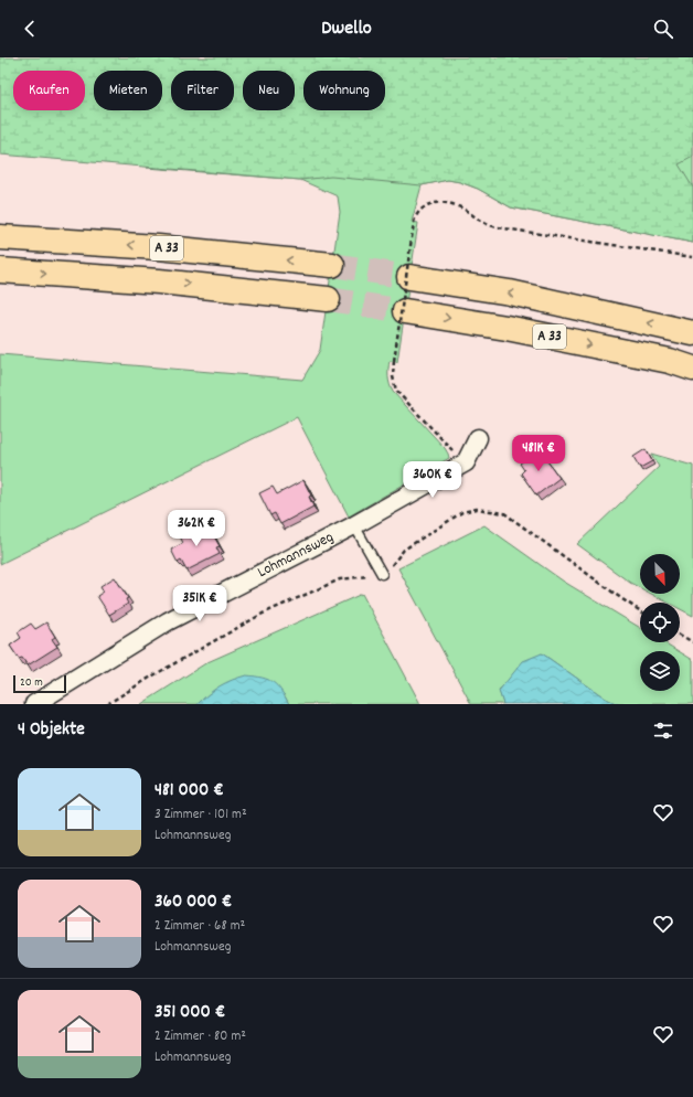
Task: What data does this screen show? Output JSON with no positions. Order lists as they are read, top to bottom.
{
  "streets": {
    "highway": ["A 33"],
    "street": ["Lohmannsweg"]
  },
  "scale_bar": "20 m",
  "north": "bottom right",
  "page": {
    "header": "Dwello",
    "chip": [
      "Kaufen",
      "Mieten",
      "Filter",
      "Neu",
      "Wohnung"
    ],
    "price": [
      "481K €",
      "360K €",
      "362K €",
      "351K €"
    ],
    "scale": "20 m",
    "heading": "4 Objekte",
    "list": [
      {
        "name": "481 000 €",
        "note": "3 Zimmer · 101 m² · Lohmannsweg"
      },
      {
        "name": "360 000 €",
        "note": "2 Zimmer · 68 m² · Lohmannsweg"
      },
      {
        "name": "351 000 €",
        "note": "2 Zimmer · 80 m² · Lohmannsweg"
      }
    ]
  }
}
